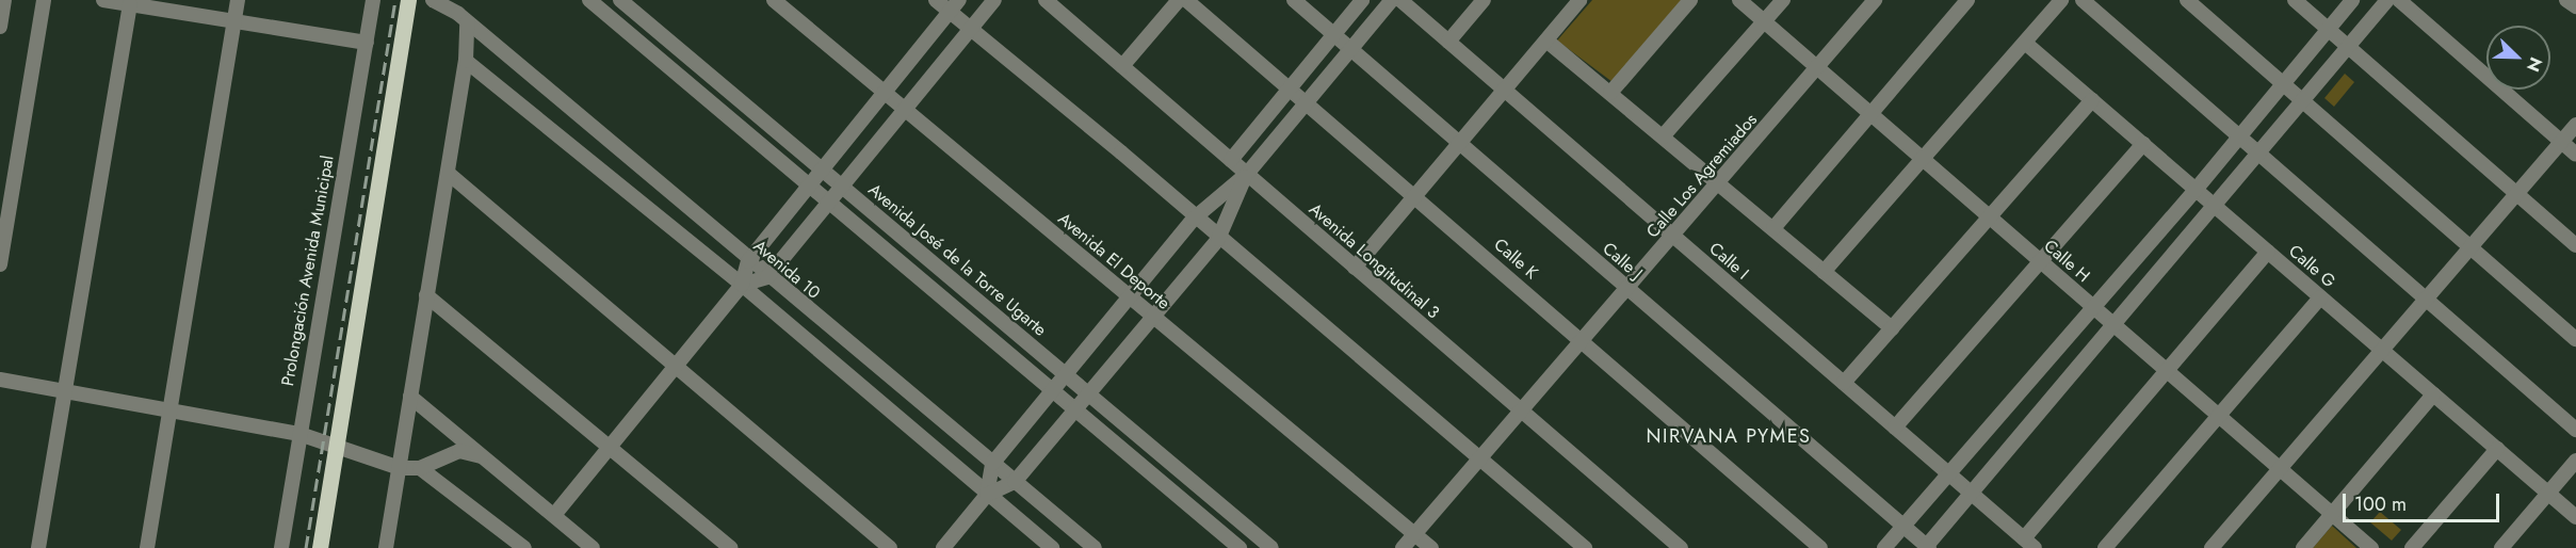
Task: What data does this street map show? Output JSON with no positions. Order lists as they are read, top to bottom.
{
  "streets": {
    "street": [
      "Calle Los Agremiados",
      "Calle K",
      "Avenida José de la Torre Ugarte",
      "Avenida El Deporte",
      "Avenida Longitudinal 3",
      "Calle J",
      "Calle I",
      "Calle H",
      "Calle G",
      "Avenida 10",
      "Prolongación Avenida Municipal"
    ]
  },
  "crossings": [
    ["Calle Los Agremiados", "Calle K"],
    ["Calle Los Agremiados", "Avenida El Deporte"],
    ["Calle Los Agremiados", "Avenida Longitudinal 3"],
    ["Calle Los Agremiados", "Calle J"],
    ["Calle Los Agremiados", "Calle I"],
    ["Calle Los Agremiados", "Calle H"]
  ],
  "districts": ["NIRVANA PYMES"],
  "scale_bar": "100 m",
  "north": "bottom right"
}
